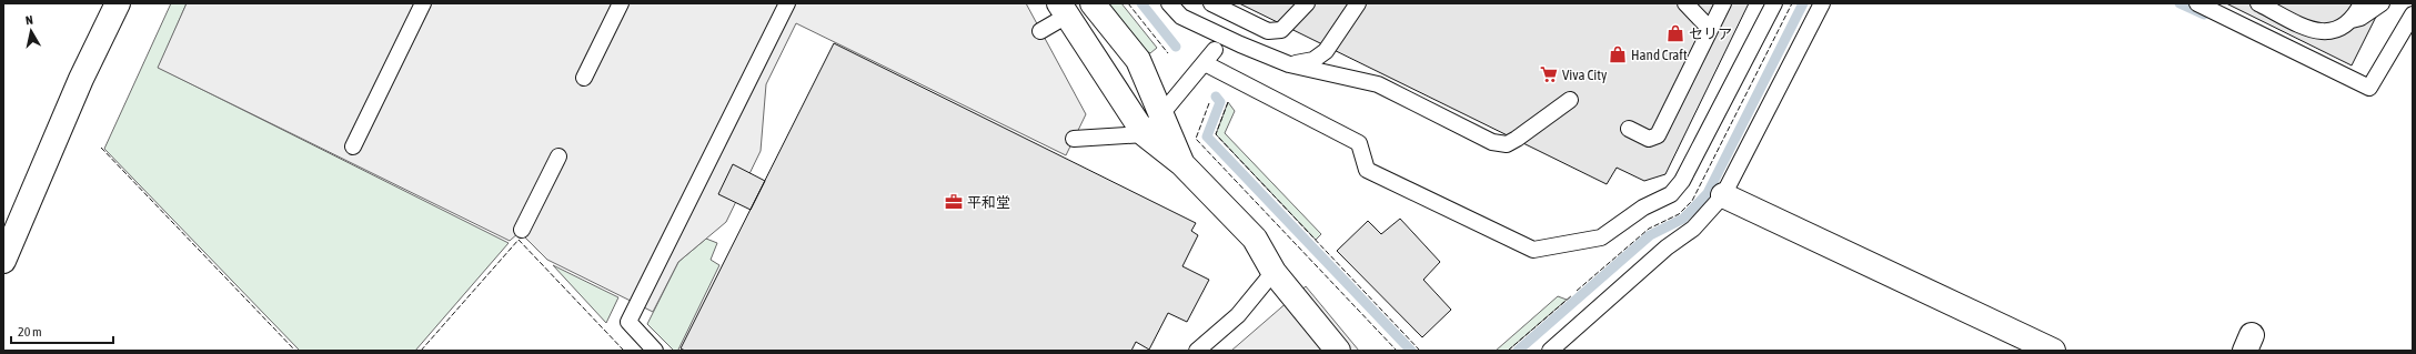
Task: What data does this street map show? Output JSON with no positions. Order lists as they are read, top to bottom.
{
  "places": {
    "shop": ["セリア", "Hand Craft"],
    "supermarket": ["Viva City"],
    "office": ["平和堂"]
  },
  "scale_bar": "20 m",
  "north": "top"
}
